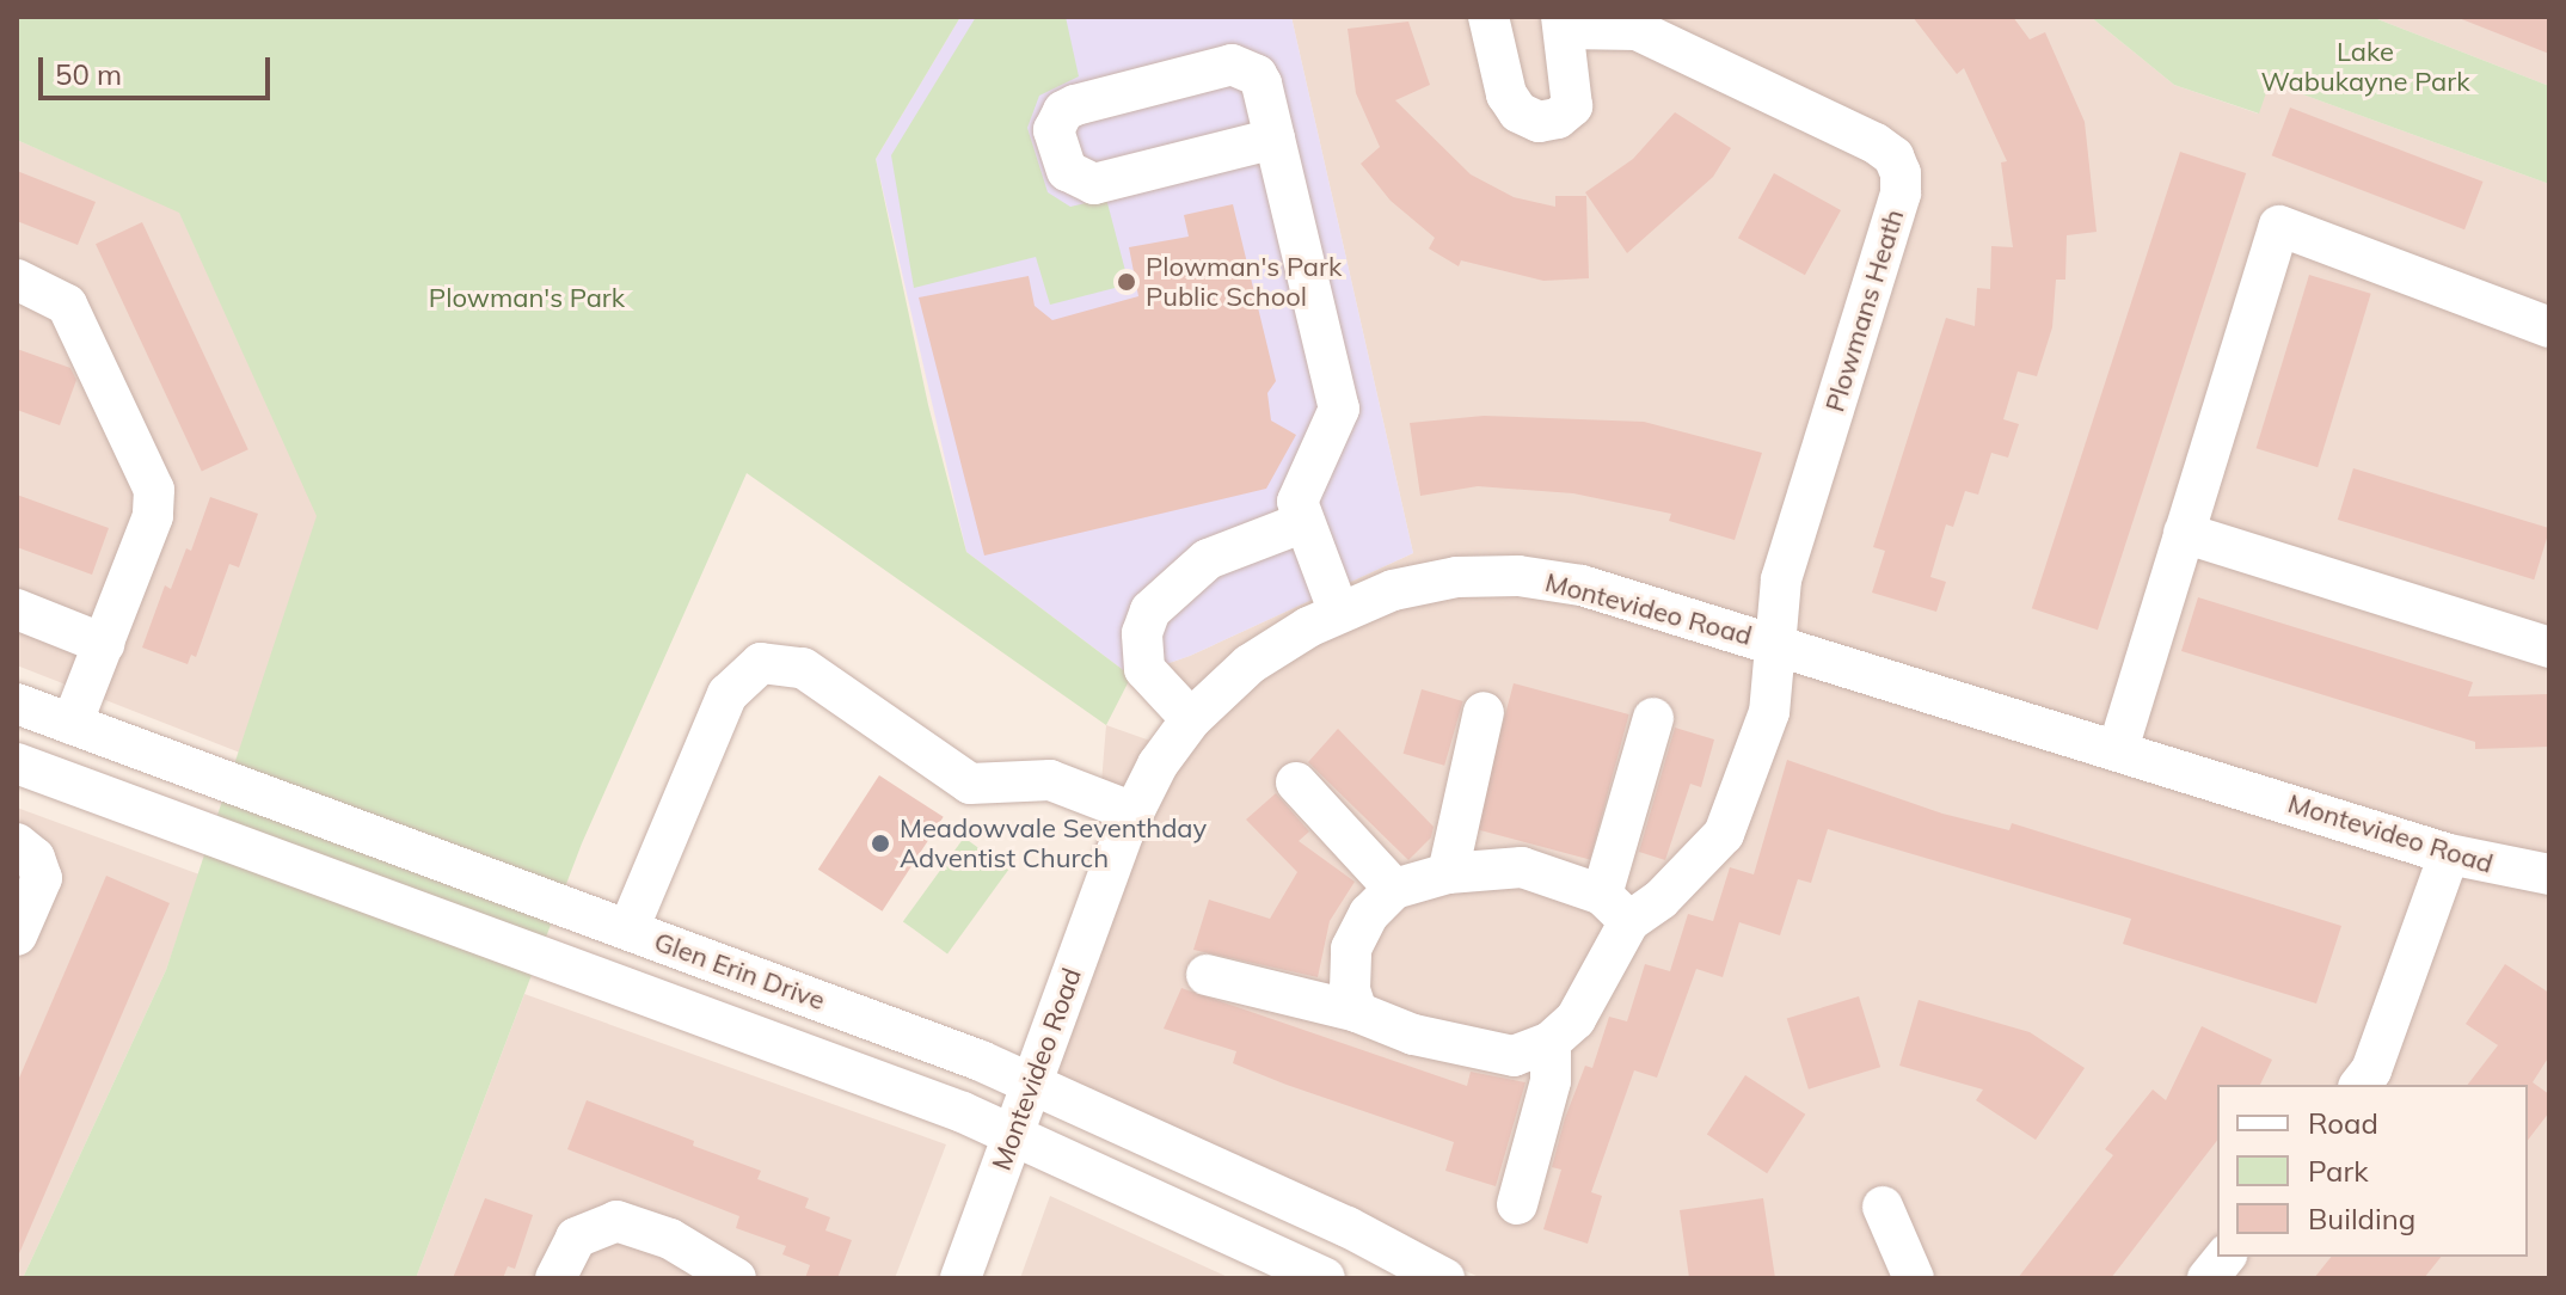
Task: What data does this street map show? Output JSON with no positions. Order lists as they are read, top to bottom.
{
  "streets": {
    "street": ["Plowmans Heath", "Montevideo Road", "Glen Erin Drive"]
  },
  "crossings": [
    ["Plowmans Heath", "Montevideo Road"],
    ["Montevideo Road", "Glen Erin Drive"]
  ],
  "parks": ["Lake Wabukayne Park", "Plowman's Park"],
  "places": ["Plowman's Park Public School", "Meadowvale Seventhday Adventist Church"],
  "legend": ["Road", "Park", "Building"],
  "scale_bar": "50 m"
}
